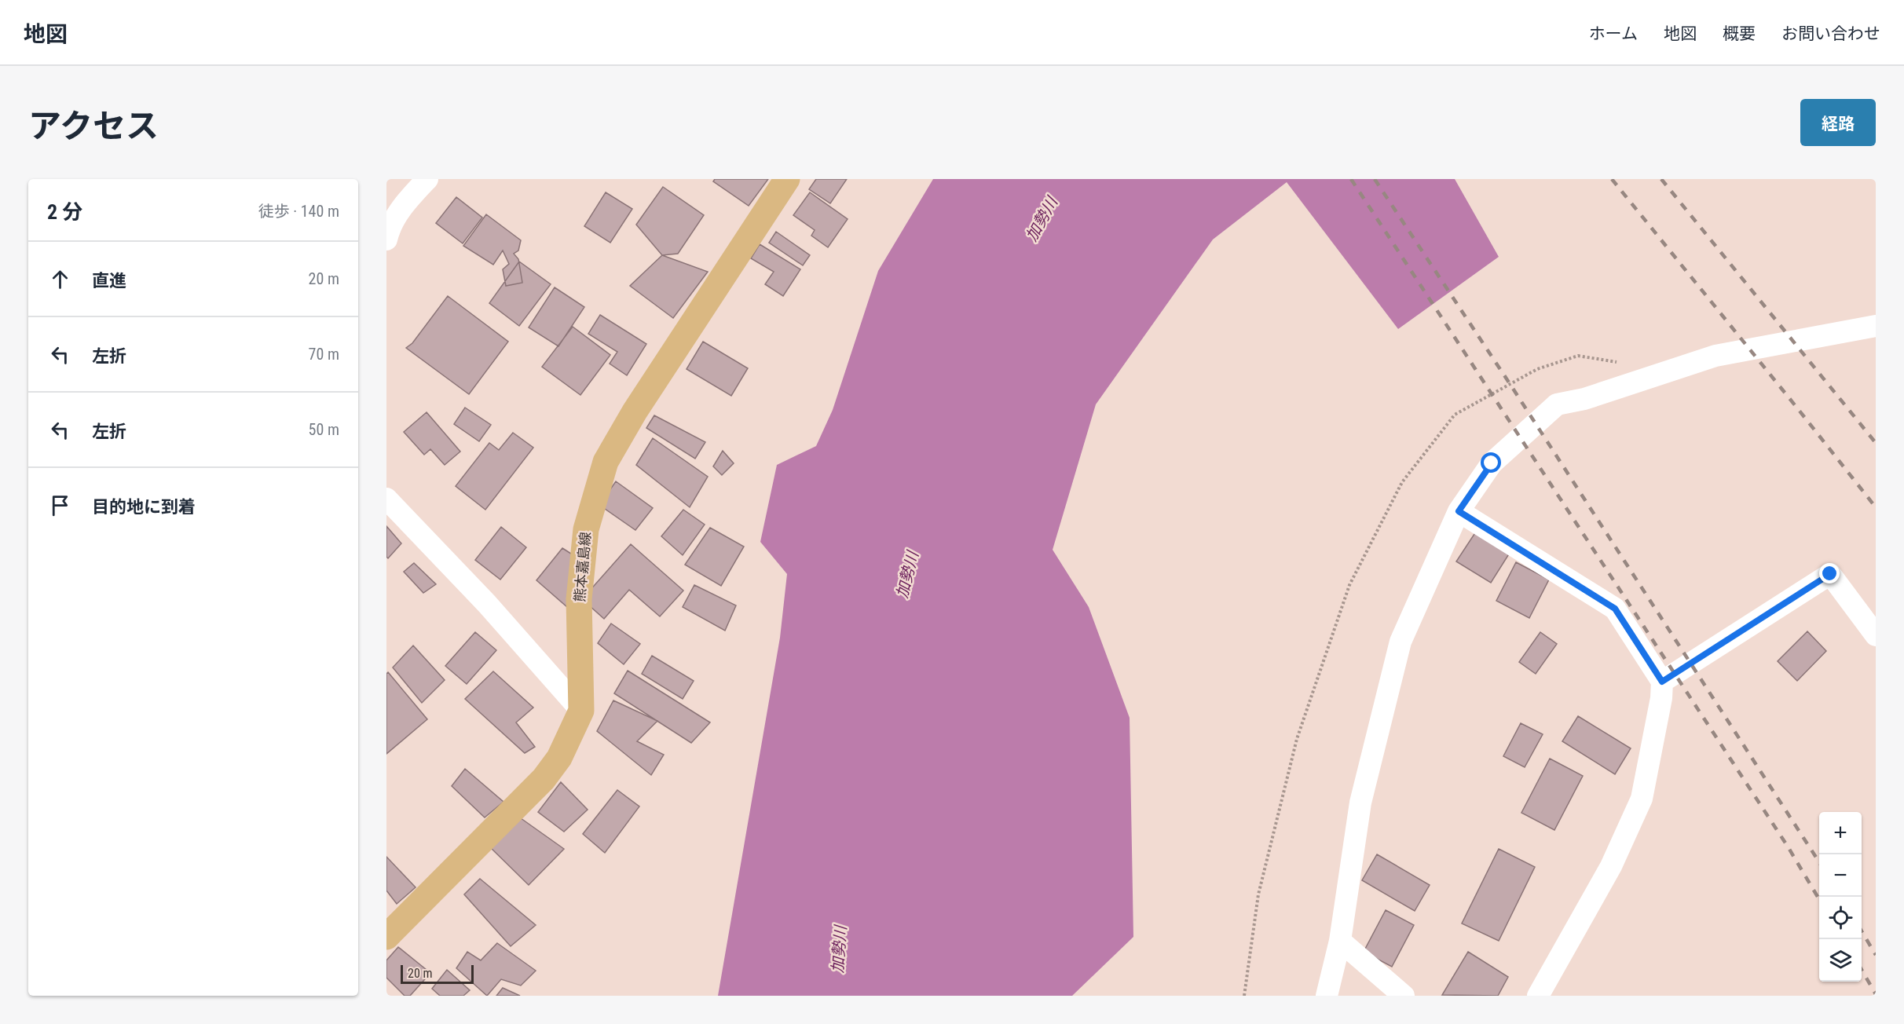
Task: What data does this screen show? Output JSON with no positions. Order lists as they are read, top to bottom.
{
  "streets": {
    "main road": ["熊本嘉島線"]
  },
  "water": ["加勢川"],
  "scale_bar": "20 m",
  "page": {
    "header": "地図",
    "nav": [
      "ホーム",
      "地図",
      "概要",
      "お問い合わせ"
    ],
    "title": "アクセス",
    "buttons": "経路",
    "heading": ["2 分", "徒歩 · 140 m"],
    "list": [
      ["直進", "20 m"],
      ["左折", "70 m"],
      ["左折", "50 m"],
      "目的地に到着"
    ],
    "map_buttons": ["+", "−"],
    "scale": "20 m"
  }
}
